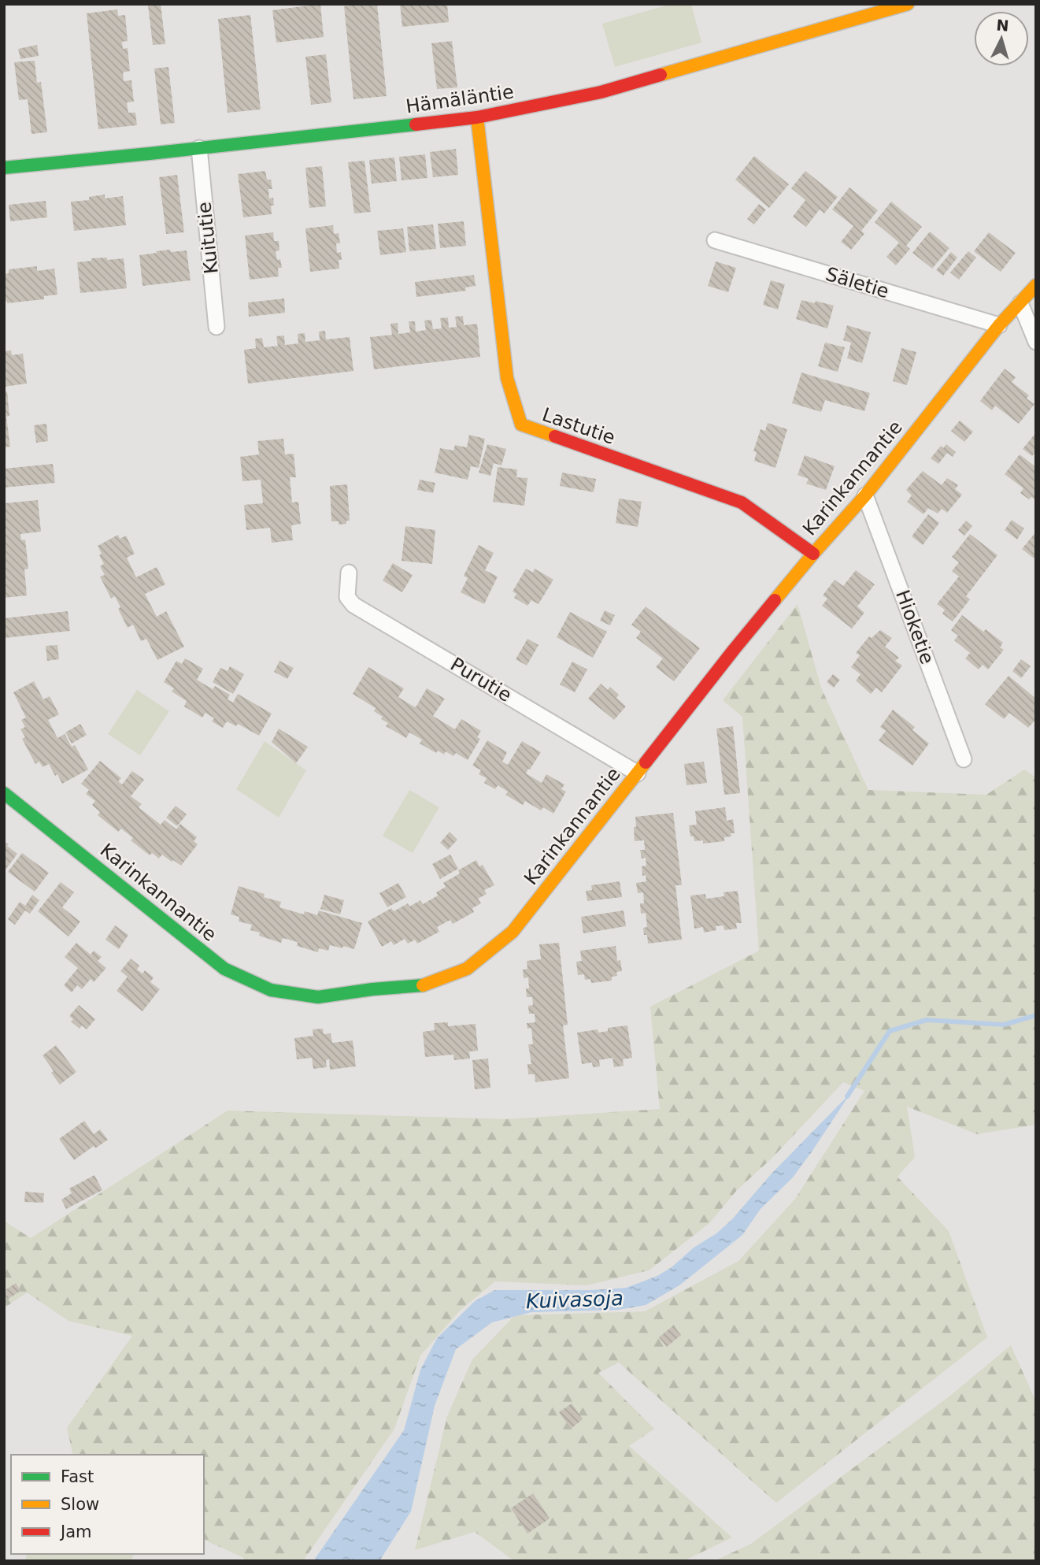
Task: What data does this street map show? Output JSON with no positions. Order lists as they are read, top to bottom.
{
  "streets": {
    "street": [
      "Hämäläntie",
      "Kuitutie",
      "Säletie",
      "Lastutie",
      "Karinkannantie",
      "Hioketie",
      "Purutie"
    ]
  },
  "crossings": [
    ["Hämäläntie", "Kuitutie"],
    ["Hämäläntie", "Lastutie"],
    ["Säletie", "Karinkannantie"],
    ["Lastutie", "Karinkannantie"],
    ["Karinkannantie", "Hioketie"],
    ["Karinkannantie", "Purutie"]
  ],
  "water": ["Kuivasoja"],
  "legend": ["Fast", "Slow", "Jam"],
  "north": "top"
}
